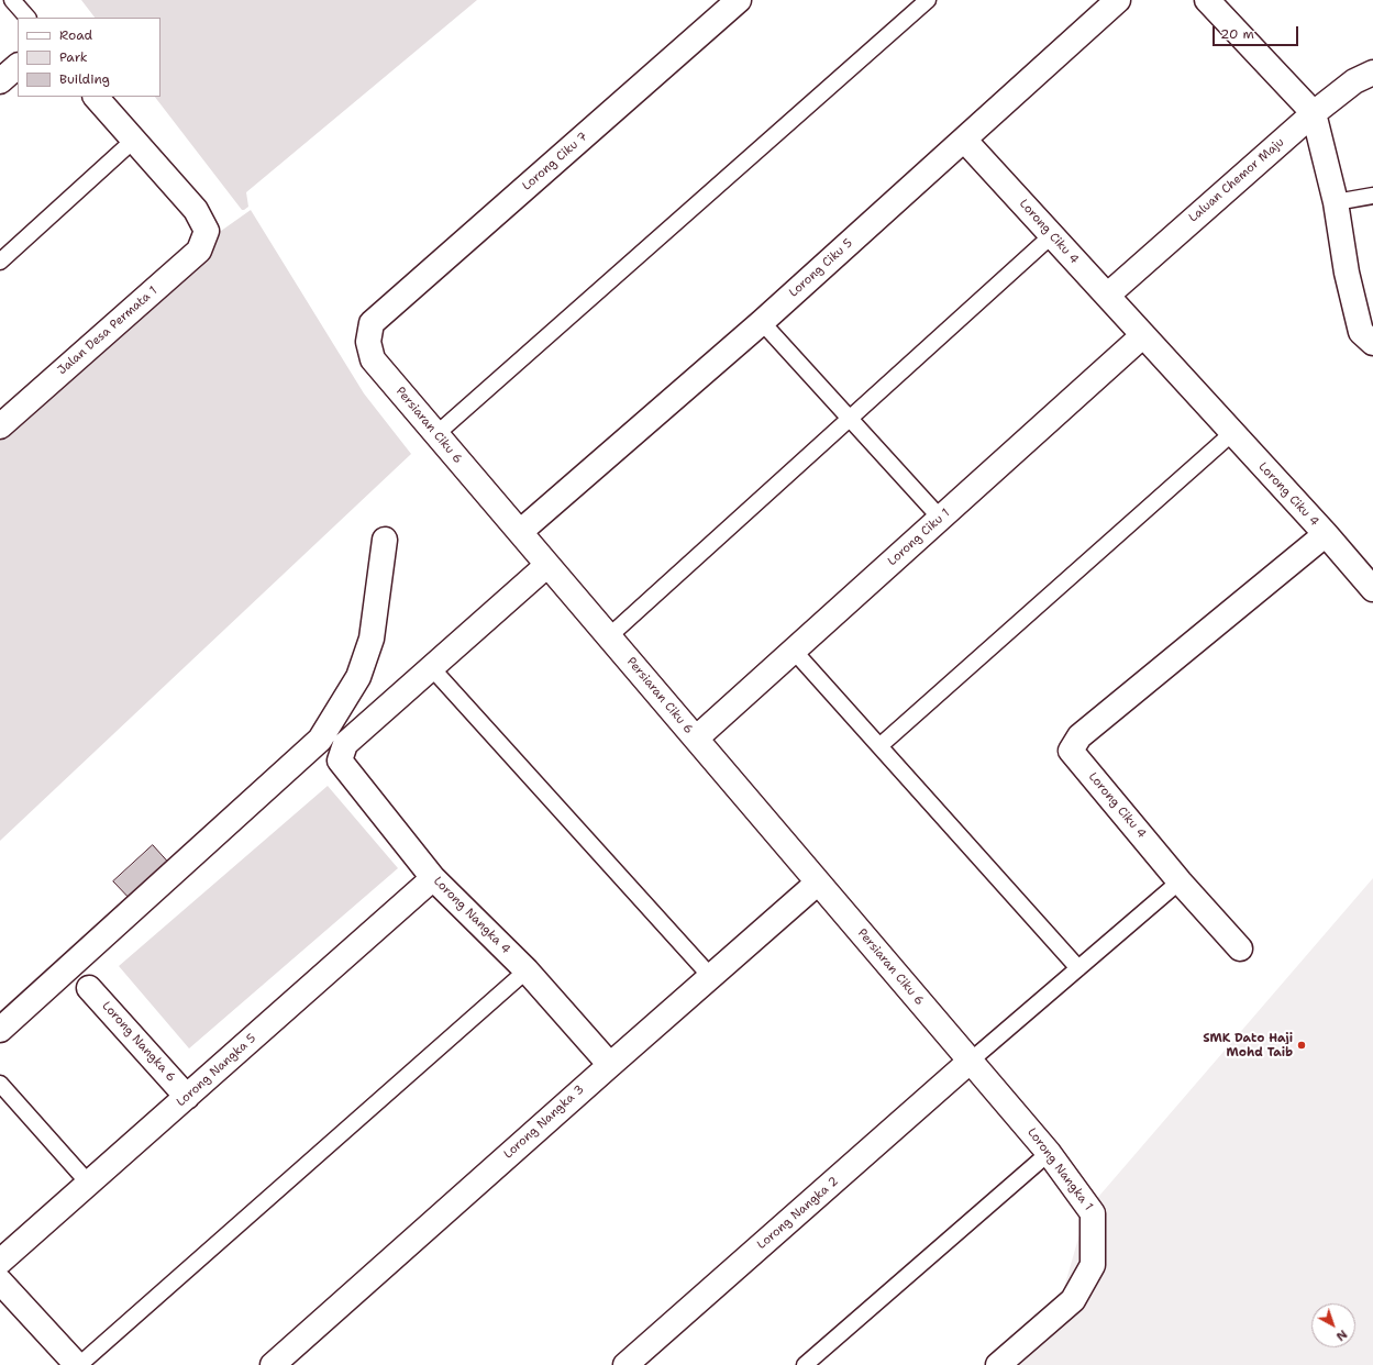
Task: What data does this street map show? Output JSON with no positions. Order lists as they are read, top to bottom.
{
  "streets": {
    "street": [
      "Lorong Ciku 7",
      "Laluan Chemor Maju",
      "Lorong Ciku 4",
      "Lorong Ciku 5",
      "Jalan Desa Permata 1",
      "Persiaran Ciku 6",
      "Lorong Ciku 1",
      "Lorong Nangka 4",
      "Lorong Nangka 6",
      "Lorong Nangka 5",
      "Lorong Nangka 3",
      "Lorong Nangka 1",
      "Lorong Nangka 2"
    ]
  },
  "crossings": [
    ["Lorong Ciku 7", "Persiaran Ciku 6"],
    ["Laluan Chemor Maju", "Lorong Ciku 4"],
    ["Lorong Ciku 4", "Lorong Ciku 5"],
    ["Lorong Ciku 4", "Lorong Ciku 1"],
    ["Lorong Ciku 5", "Persiaran Ciku 6"],
    ["Persiaran Ciku 6", "Lorong Ciku 1"],
    ["Persiaran Ciku 6", "Lorong Nangka 3"],
    ["Persiaran Ciku 6", "Lorong Nangka 1"],
    ["Persiaran Ciku 6", "Lorong Nangka 2"],
    ["Lorong Nangka 4", "Lorong Nangka 5"],
    ["Lorong Nangka 4", "Lorong Nangka 3"],
    ["Lorong Nangka 6", "Lorong Nangka 5"],
    ["Lorong Nangka 1", "Lorong Nangka 2"]
  ],
  "places": ["SMK Dato Haji Mohd Taib"],
  "legend": ["Road", "Park", "Building"],
  "scale_bar": "20 m",
  "north": "bottom right"
}
